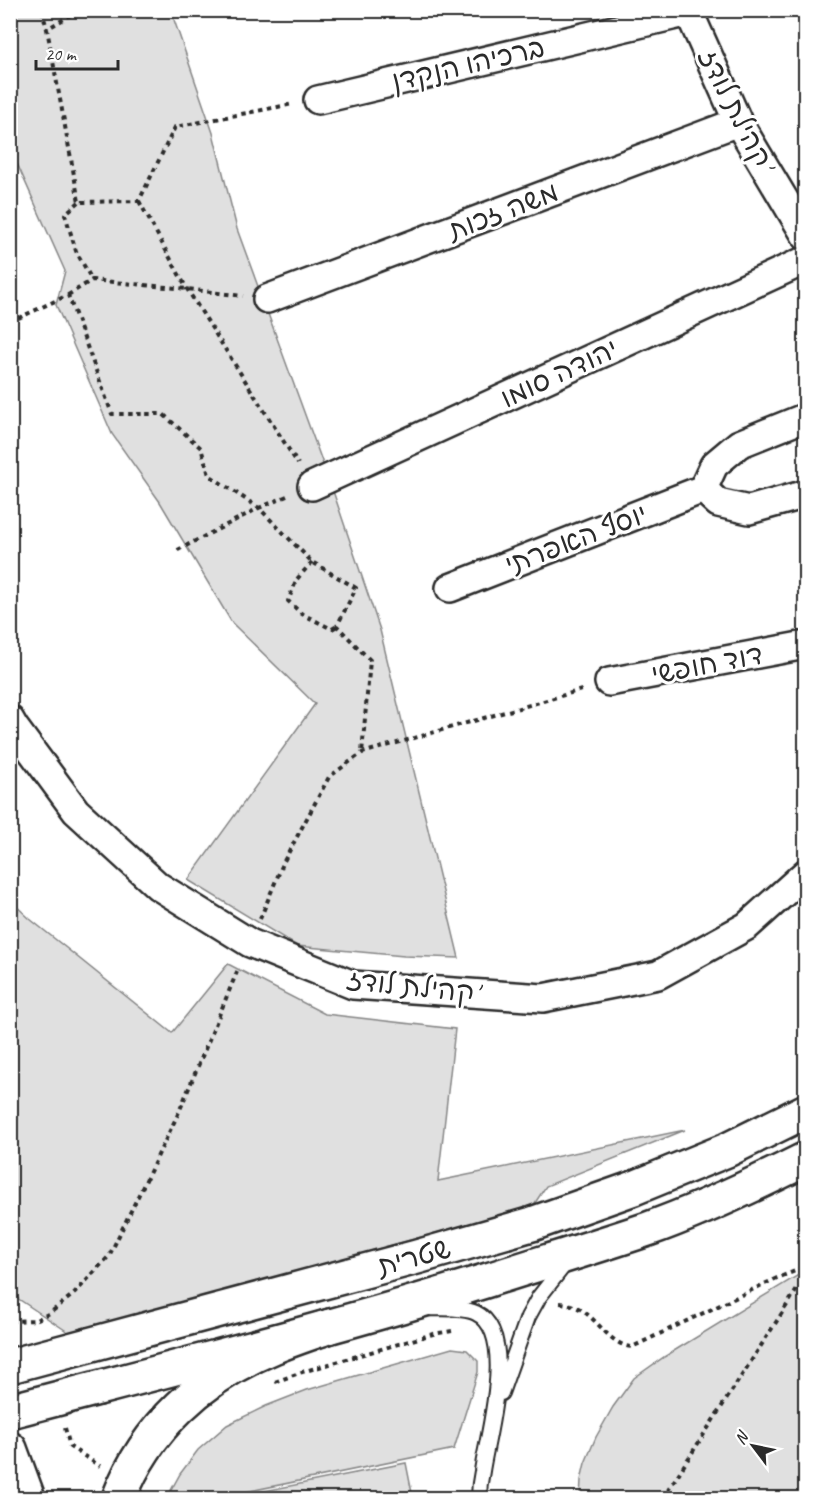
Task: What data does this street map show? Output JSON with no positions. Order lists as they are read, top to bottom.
{
  "streets": {
    "street": [
      "ברכיהו הנקדן",
      "קהילת לודז'",
      "משה זכות",
      "יהודה סומו",
      "יוסף האפרתי",
      "דוד חופשי",
      "שטרית"
    ]
  },
  "crossings": [
    ["ברכיהו הנקדן", "קהילת לודז'"],
    ["קהילת לודז'", "משה זכות"]
  ],
  "scale_bar": "20 m",
  "north": "top left"
}
